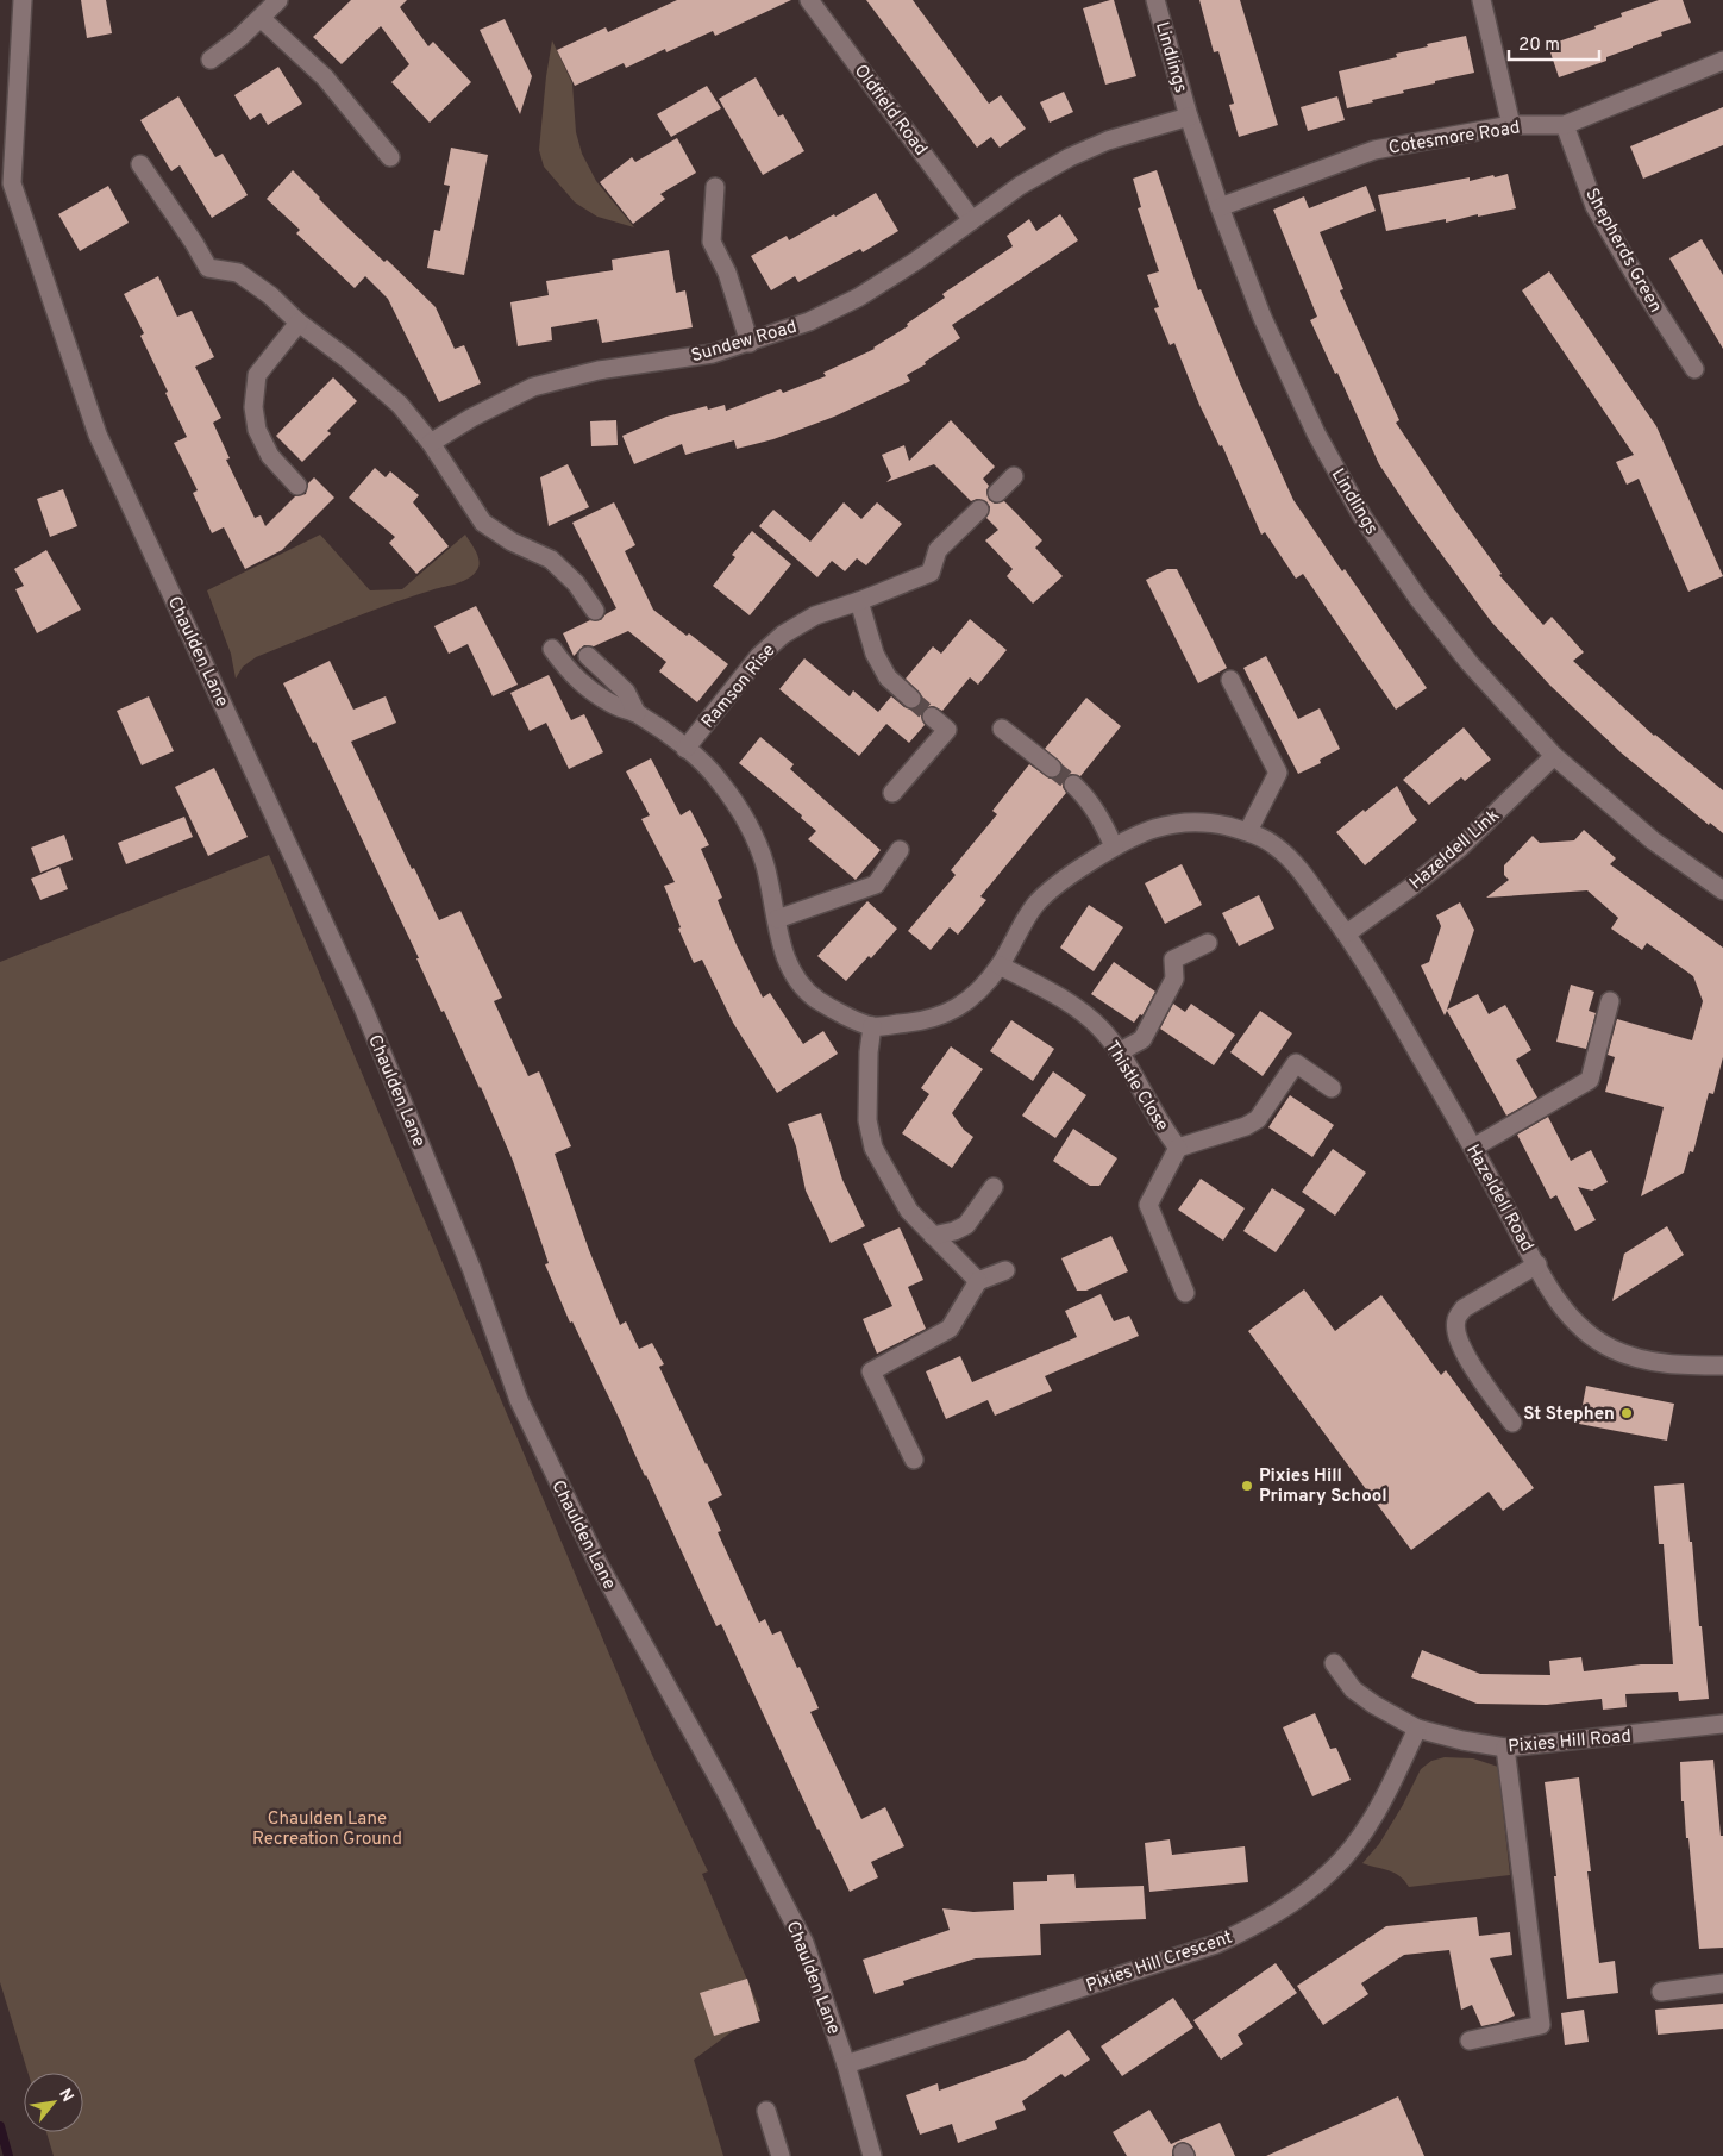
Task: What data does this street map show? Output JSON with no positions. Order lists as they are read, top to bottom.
{
  "streets": {
    "street": [
      "Lindlings",
      "Oldfield Road",
      "Cotesmore Road",
      "Shepherds Green",
      "Sundew Road",
      "Chaulden Lane",
      "Ramson Rise",
      "Hazeldell Link",
      "Thistle Close",
      "Hazeldell Road",
      "Pixies Hill Road",
      "Pixies Hill Crescent"
    ]
  },
  "crossings": [
    ["Lindlings", "Cotesmore Road"],
    ["Lindlings", "Sundew Road"],
    ["Lindlings", "Hazeldell Link"],
    ["Oldfield Road", "Sundew Road"],
    ["Cotesmore Road", "Shepherds Green"],
    ["Chaulden Lane", "Pixies Hill Crescent"],
    ["Hazeldell Link", "Hazeldell Road"],
    ["Thistle Close", "Hazeldell Road"],
    ["Pixies Hill Road", "Pixies Hill Crescent"]
  ],
  "parks": ["Chaulden Lane Recreation Ground"],
  "places": ["St Stephen", "Pixies Hill Primary School"],
  "scale_bar": "20 m",
  "north": "top right"
}
